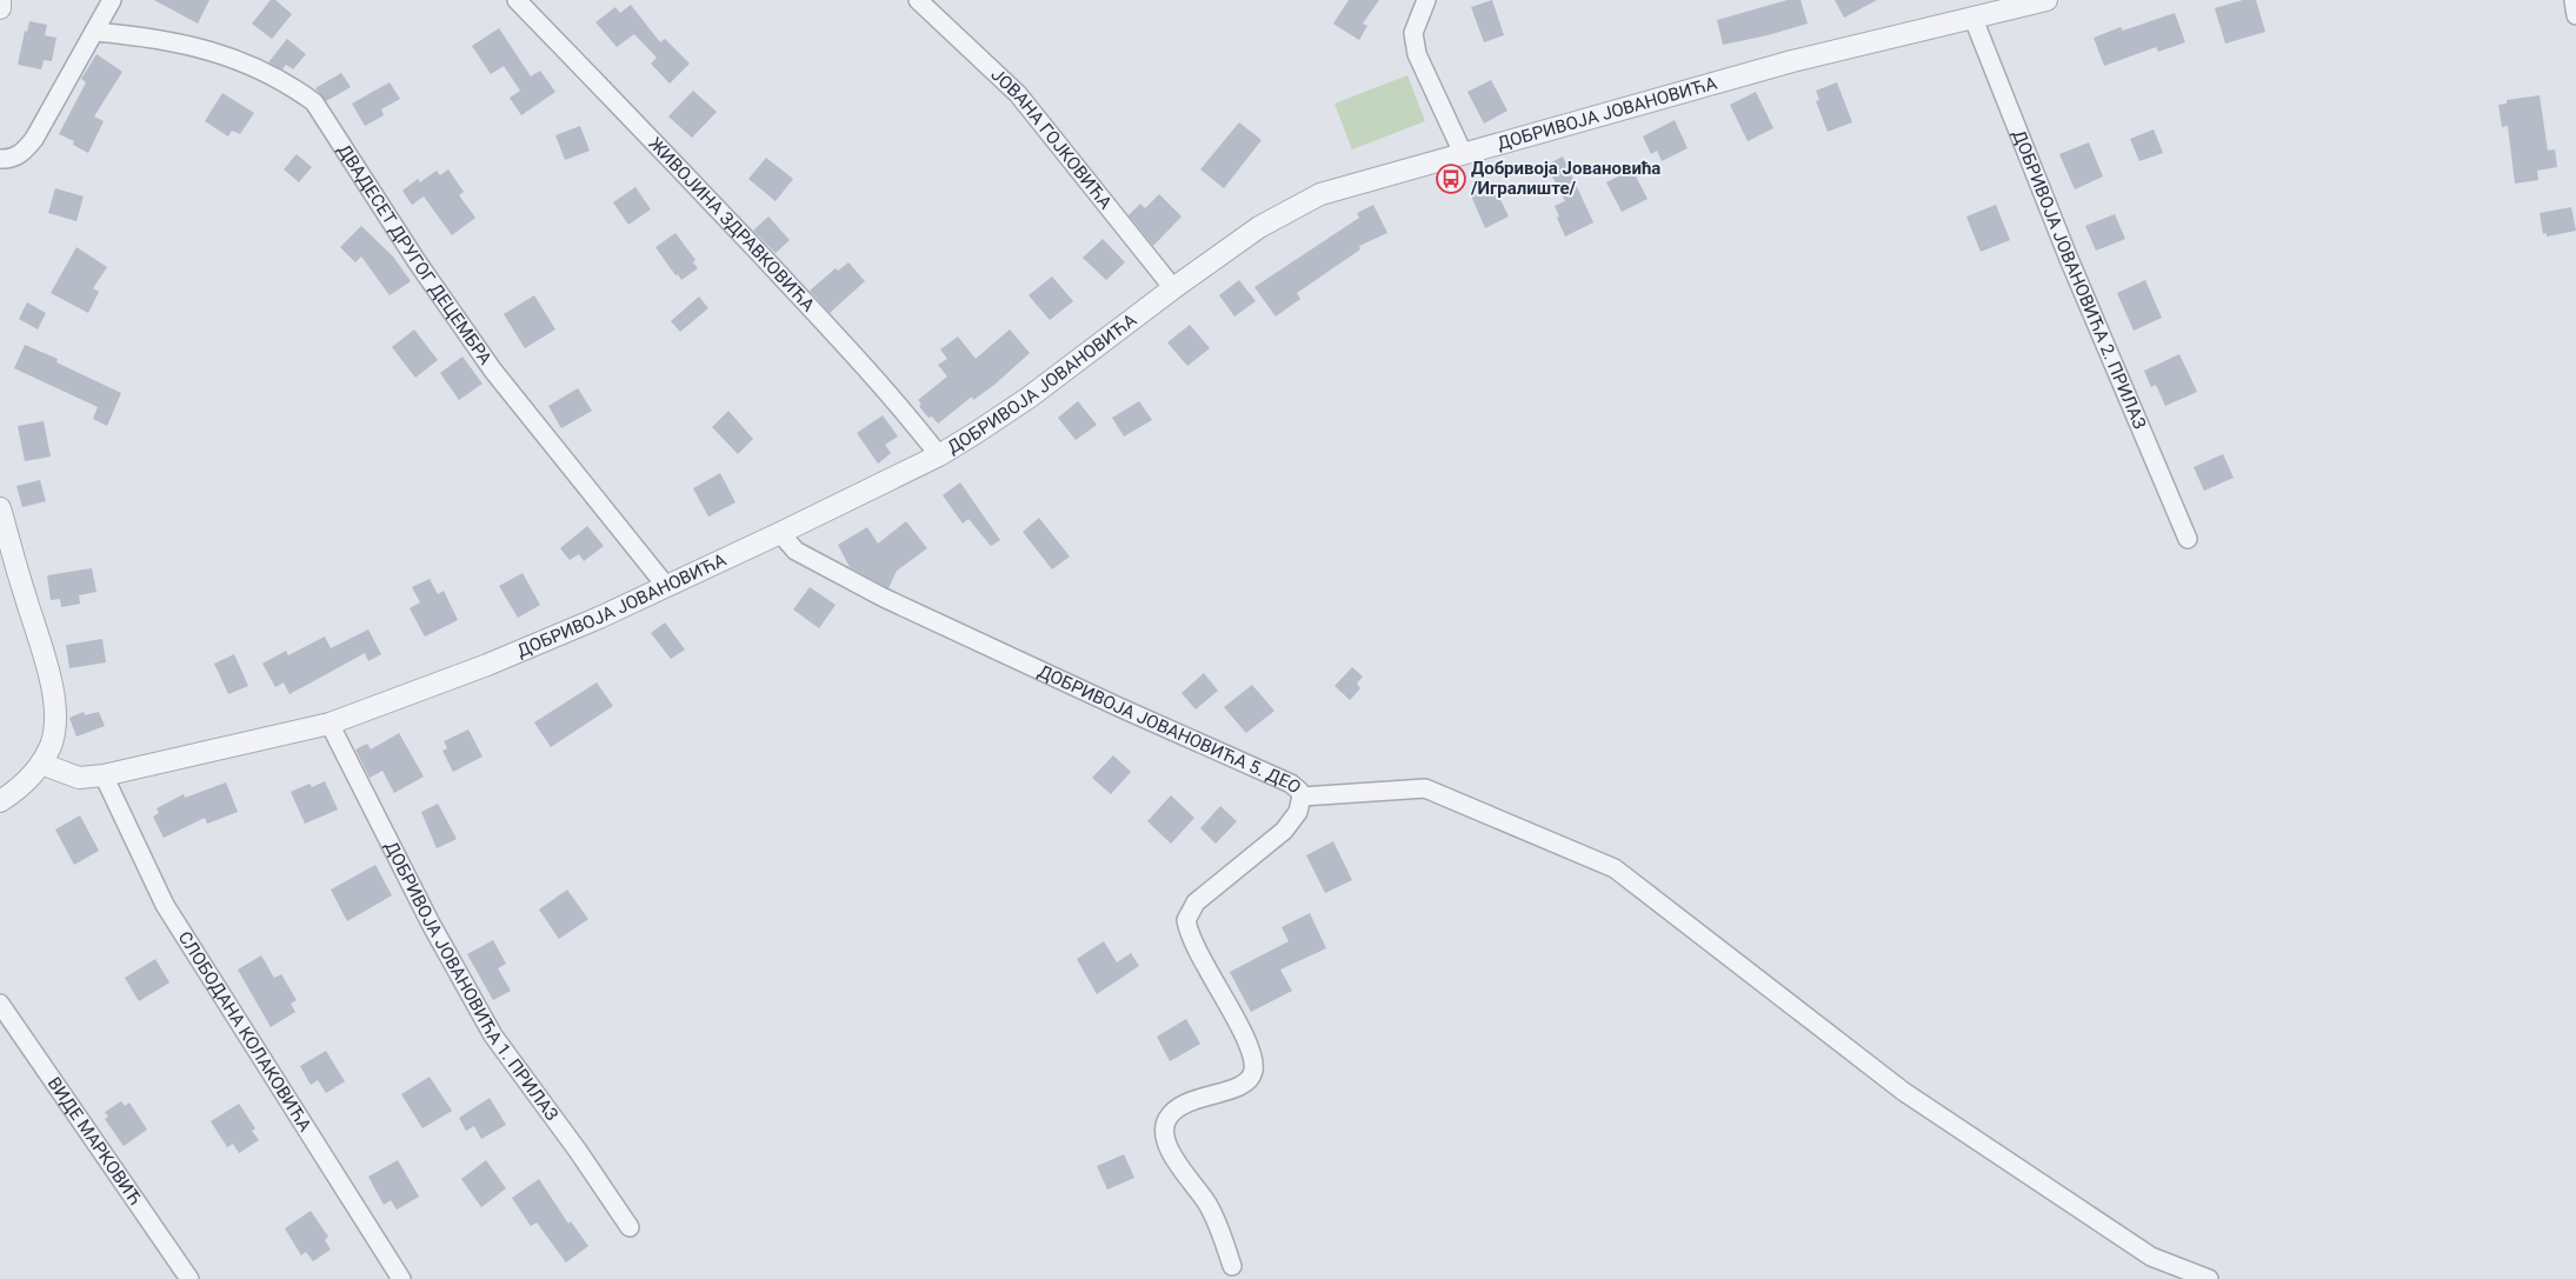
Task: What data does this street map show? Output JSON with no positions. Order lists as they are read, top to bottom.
{
  "streets": {
    "street": [
      "ДОБРИВОЈА ЈОВАНОВИЋА",
      "ЈОВАНА ГОЈКОВИЋА",
      "ЖИВОЈИНА ЗДРАВКОВИЋА",
      "ДВАДЕСЕТ ДРУГОГ ДЕЦЕМБРА",
      "ДОБРИВОЈА ЈОВАНОВИЋА 2. ПРИЛАЗ",
      "ДОБРИВОЈА ЈОВАНОВИЋА 5. ДЕО",
      "ДОБРИВОЈА ЈОВАНОВИЋА 1. ПРИЛАЗ",
      "СЛОБОДАНА КОЛАКОВИЋА",
      "ВИДЕ МАРКОВИЋ"
    ]
  },
  "crossings": [
    ["ДОБРИВОЈА ЈОВАНОВИЋА", "ЈОВАНА ГОЈКОВИЋА"],
    ["ДОБРИВОЈА ЈОВАНОВИЋА", "ЖИВОЈИНА ЗДРАВКОВИЋА"],
    ["ДОБРИВОЈА ЈОВАНОВИЋА", "ДВАДЕСЕТ ДРУГОГ ДЕЦЕМБРА"],
    ["ДОБРИВОЈА ЈОВАНОВИЋА", "ДОБРИВОЈА ЈОВАНОВИЋА 2. ПРИЛАЗ"],
    ["ДОБРИВОЈА ЈОВАНОВИЋА", "ДОБРИВОЈА ЈОВАНОВИЋА 5. ДЕО"],
    ["ДОБРИВОЈА ЈОВАНОВИЋА", "ДОБРИВОЈА ЈОВАНОВИЋА 1. ПРИЛАЗ"],
    ["ДОБРИВОЈА ЈОВАНОВИЋА", "СЛОБОДАНА КОЛАКОВИЋА"]
  ],
  "places": {
    "bus stop": ["Добривоја Јовановића /Игралиште/"]
  }
}
